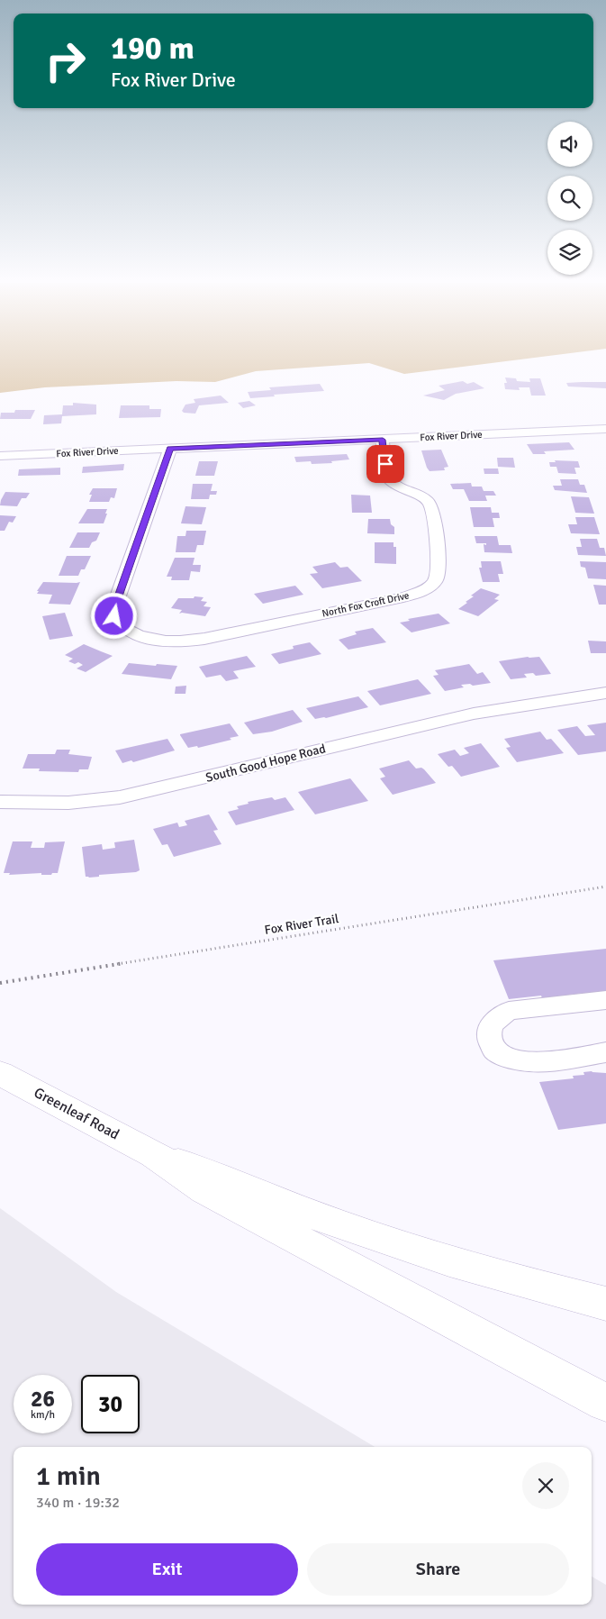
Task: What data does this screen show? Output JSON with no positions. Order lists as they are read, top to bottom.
{
  "streets": {
    "main road": ["Greenleaf Road"],
    "street": ["Fox River Drive", "North Fox Croft Drive", "South Good Hope Road"],
    "path": ["Fox River Trail"]
  },
  "crossings": [
    ["Fox River Drive", "North Fox Croft Drive"]
  ],
  "page": {
    "turn": ["190 m", "Fox River Drive"],
    "speed": "26 km/h",
    "limit": "30",
    "heading": ["1 min", "340 m · 19:32"],
    "buttons": ["Exit", "Share"]
  }
}
